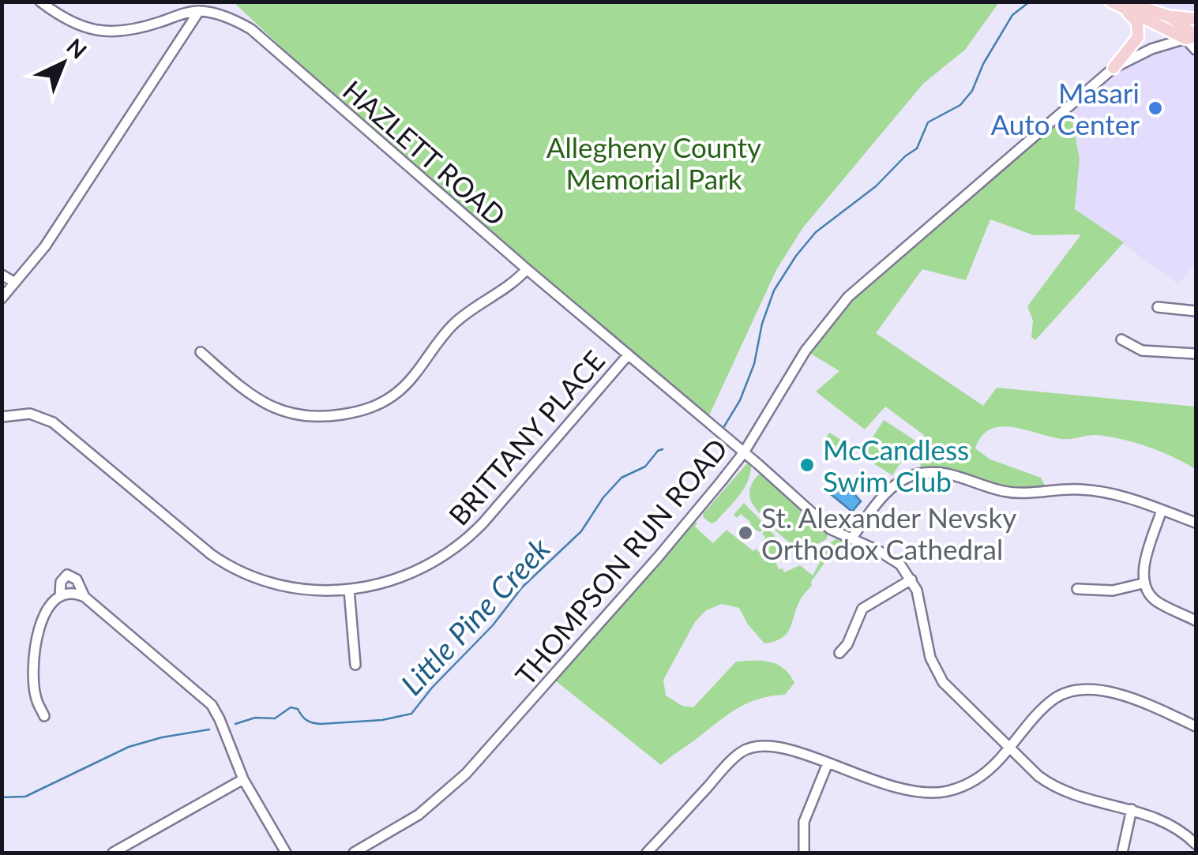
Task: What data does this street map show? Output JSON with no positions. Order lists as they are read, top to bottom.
{
  "streets": {
    "street": ["HAZLETT ROAD", "BRITTANY PLACE", "THOMPSON RUN ROAD"]
  },
  "crossings": [
    ["HAZLETT ROAD", "BRITTANY PLACE"],
    ["HAZLETT ROAD", "THOMPSON RUN ROAD"]
  ],
  "water": ["Little Pine Creek"],
  "parks": ["Allegheny County Memorial Park"],
  "places": ["Masari Auto Center", "McCandless Swim Club", "St. Alexander Nevsky Orthodox Cathedral"],
  "north": "top right"
}
